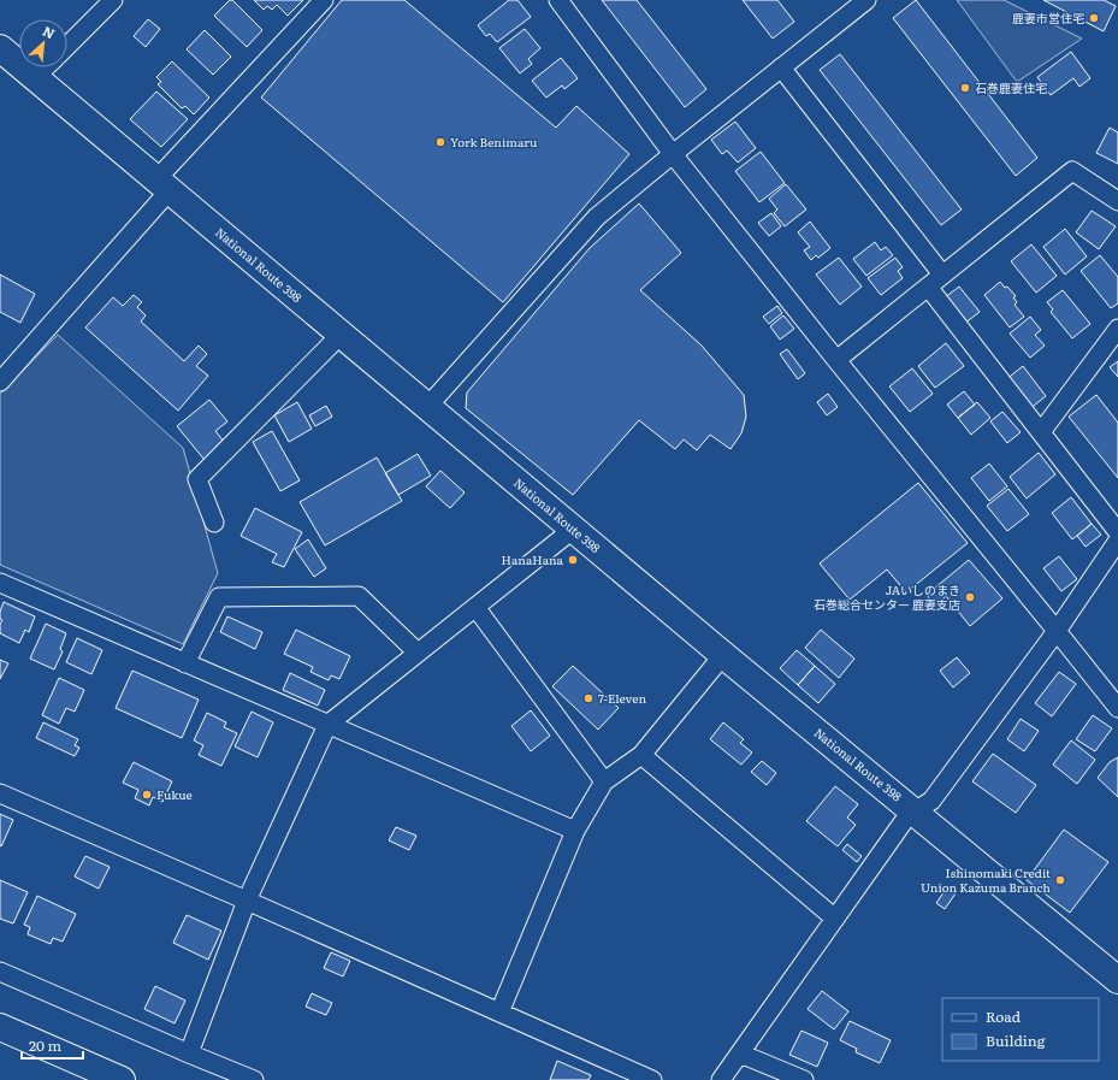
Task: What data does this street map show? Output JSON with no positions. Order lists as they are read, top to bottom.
{
  "streets": {
    "main road": ["National Route 398"]
  },
  "places": [
    "鹿妻市営住宅",
    "石巻鹿妻住宅",
    "York Benimaru",
    "HanaHana",
    "JAいしのまき 石巻総合センター 鹿妻支店",
    "7-Eleven",
    "Fukue",
    "Ishinomaki Credit Union Kazuma Branch"
  ],
  "legend": ["Road", "Building"],
  "scale_bar": "20 m",
  "north": "top right"
}
